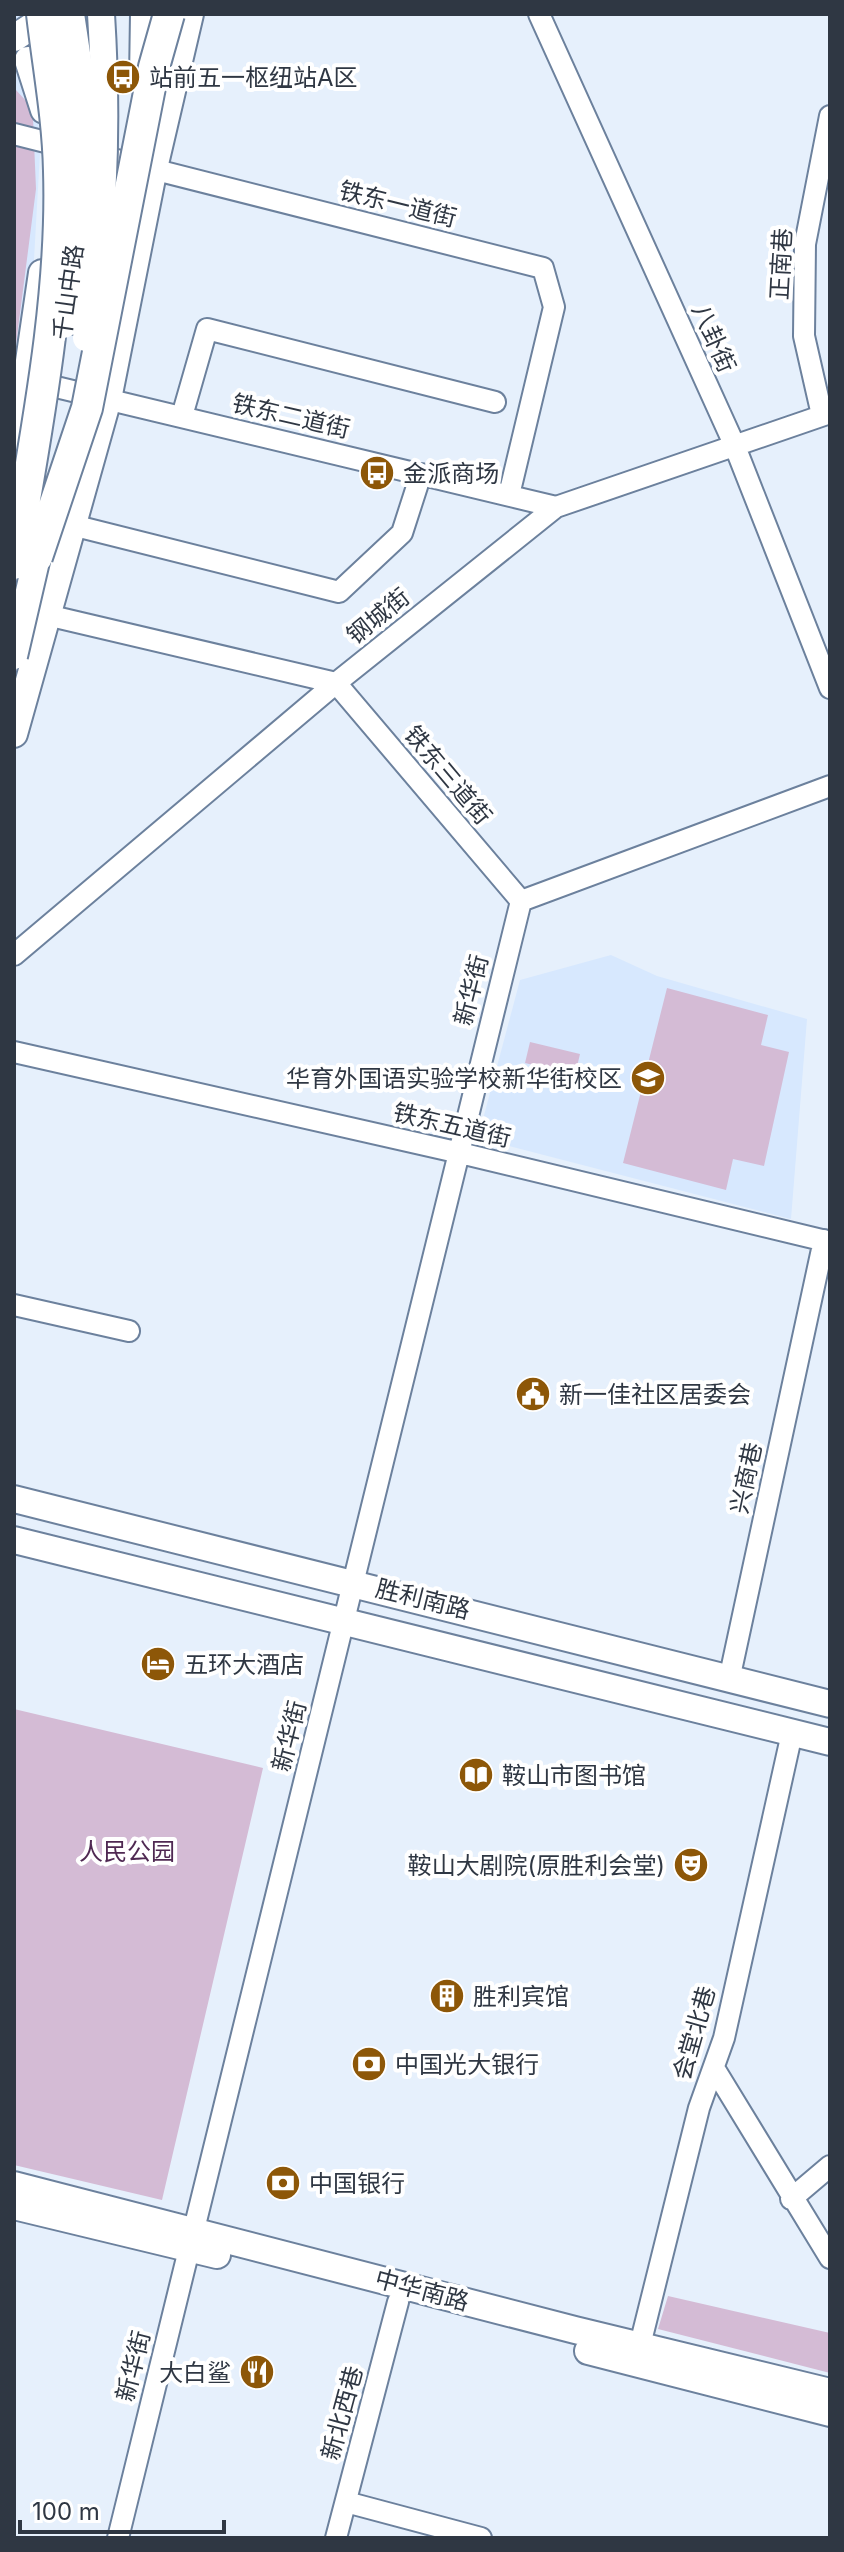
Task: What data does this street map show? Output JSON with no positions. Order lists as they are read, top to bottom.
{
  "streets": {
    "main road": ["千山中路", "胜利南路", "中华南路"],
    "street": [
      "铁东一道街",
      "正南巷",
      "八卦街",
      "铁东二道街",
      "钢城街",
      "铁东三道街",
      "新华街",
      "铁东五道街",
      "兴商巷",
      "会堂北巷",
      "新北西巷"
    ]
  },
  "crossings": [
    ["铁东一道街", "铁东二道街"],
    ["正南巷", "钢城街"],
    ["八卦街", "钢城街"],
    ["铁东二道街", "钢城街"],
    ["钢城街", "铁东三道街"],
    ["铁东三道街", "新华街"],
    ["新华街", "铁东五道街"],
    ["新华街", "胜利南路"],
    ["新华街", "中华南路"],
    ["铁东五道街", "兴商巷"],
    ["兴商巷", "胜利南路"],
    ["胜利南路", "会堂北巷"],
    ["会堂北巷", "中华南路"]
  ],
  "parks": ["人民公园"],
  "places": {
    "bus stop": ["站前五一枢纽站A区", "金派商场"],
    "school or university": ["华育外国语实验学校新华街校区"],
    "public building": ["新一佳社区居委会"],
    "hotel": ["五环大酒店"],
    "library": ["鞍山市图书馆"],
    "theatre": ["鞍山大剧院(原胜利会堂)"],
    "building": ["胜利宾馆"],
    "bank": ["中国光大银行", "中国银行"],
    "restaurant": ["大白鲨"]
  },
  "scale_bar": "100 m"
}
